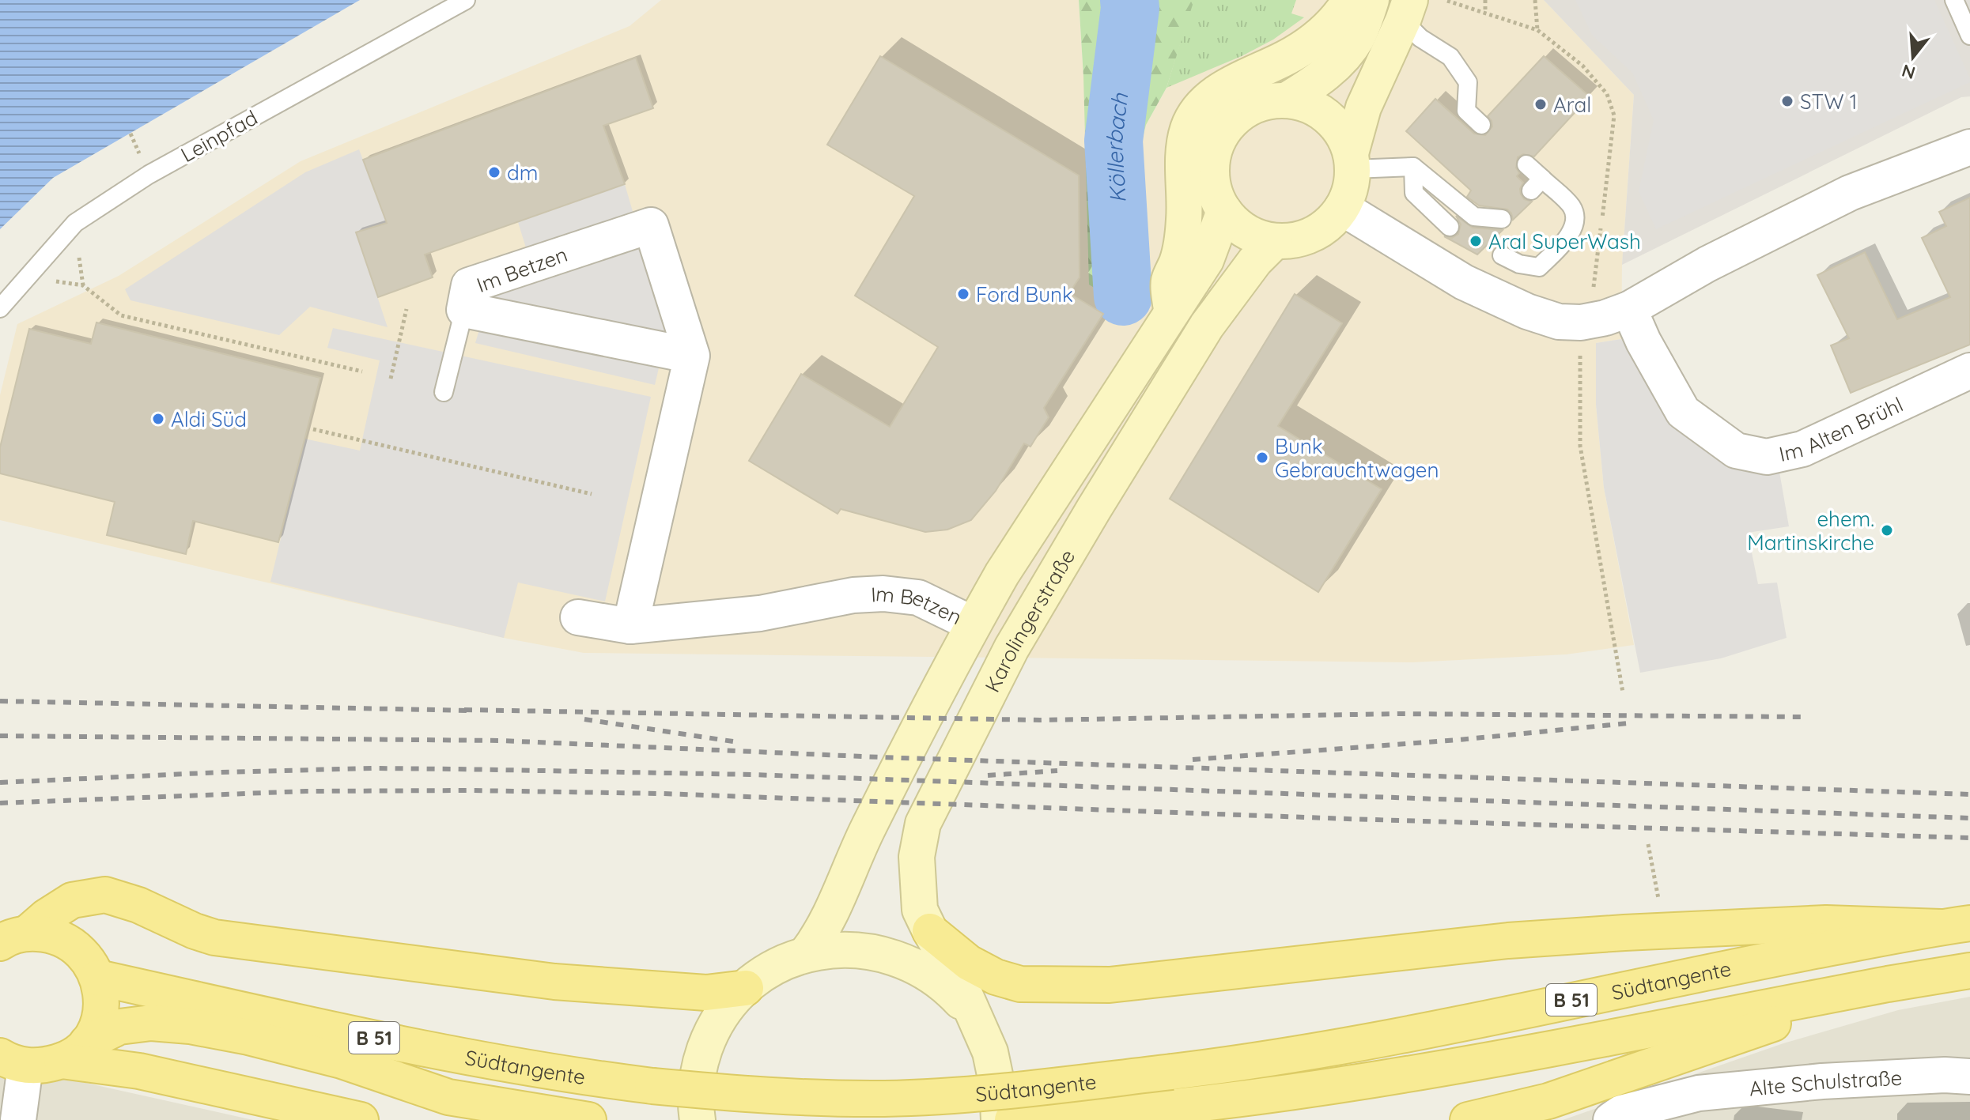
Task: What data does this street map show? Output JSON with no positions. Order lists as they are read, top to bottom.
{
  "streets": {
    "main road": ["Karolingerstraße", "Südtangente", "B 51"],
    "street": ["Im Betzen", "Im Alten Brühl", "Alte Schulstraße"],
    "lane": ["Leinpfad"]
  },
  "crossings": [
    ["Karolingerstraße", "Südtangente"]
  ],
  "water": ["Köllerbach"],
  "places": [
    "STW 1",
    "Aral",
    "dm",
    "Aral SuperWash",
    "Ford Bunk",
    "Aldi Süd",
    "Bunk Gebrauchtwagen",
    "ehem. Martinskirche"
  ],
  "north": "bottom"
}
